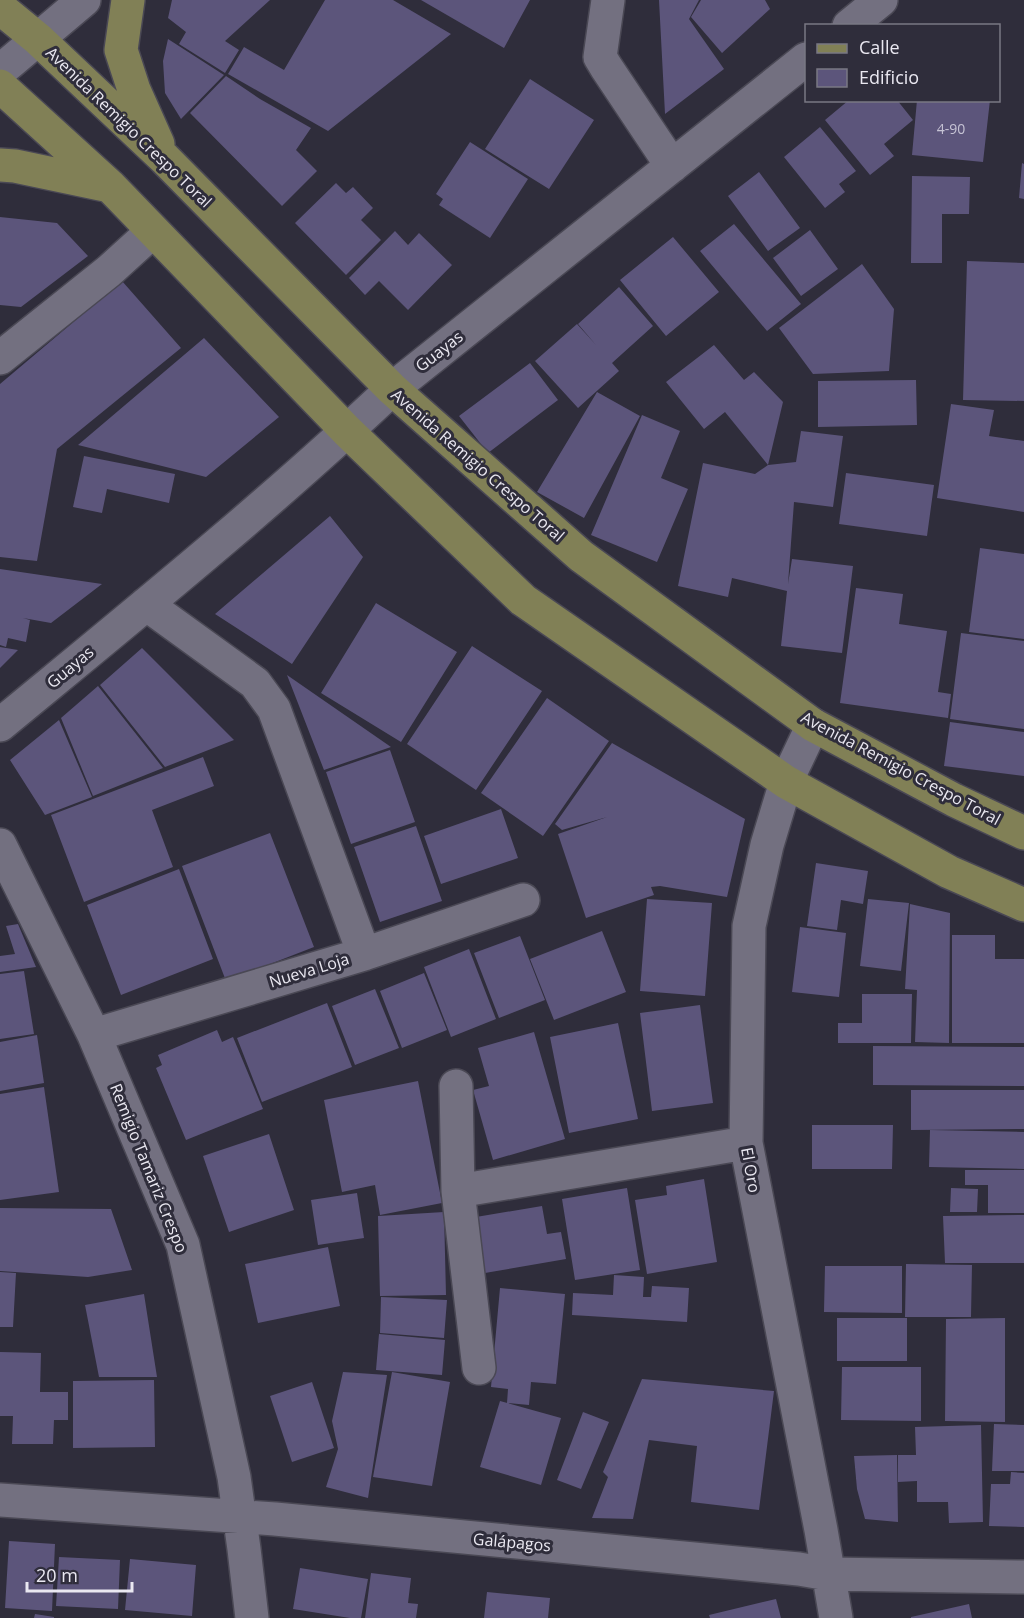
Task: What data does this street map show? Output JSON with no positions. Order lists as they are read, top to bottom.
{
  "streets": {
    "main road": ["Avenida Remigio Crespo Toral"],
    "street": [
      "Guayas",
      "Nueva Loja",
      "Remigio Tamariz Crespo",
      "El Oro",
      "Galápagos"
    ]
  },
  "crossings": [
    ["Avenida Remigio Crespo Toral", "Guayas"],
    ["Avenida Remigio Crespo Toral", "El Oro"],
    ["Nueva Loja", "Remigio Tamariz Crespo"],
    ["Remigio Tamariz Crespo", "Galápagos"],
    ["El Oro", "Galápagos"]
  ],
  "house_numbers": ["4-90"],
  "legend": ["Calle", "Edificio"],
  "scale_bar": "20 m"
}
